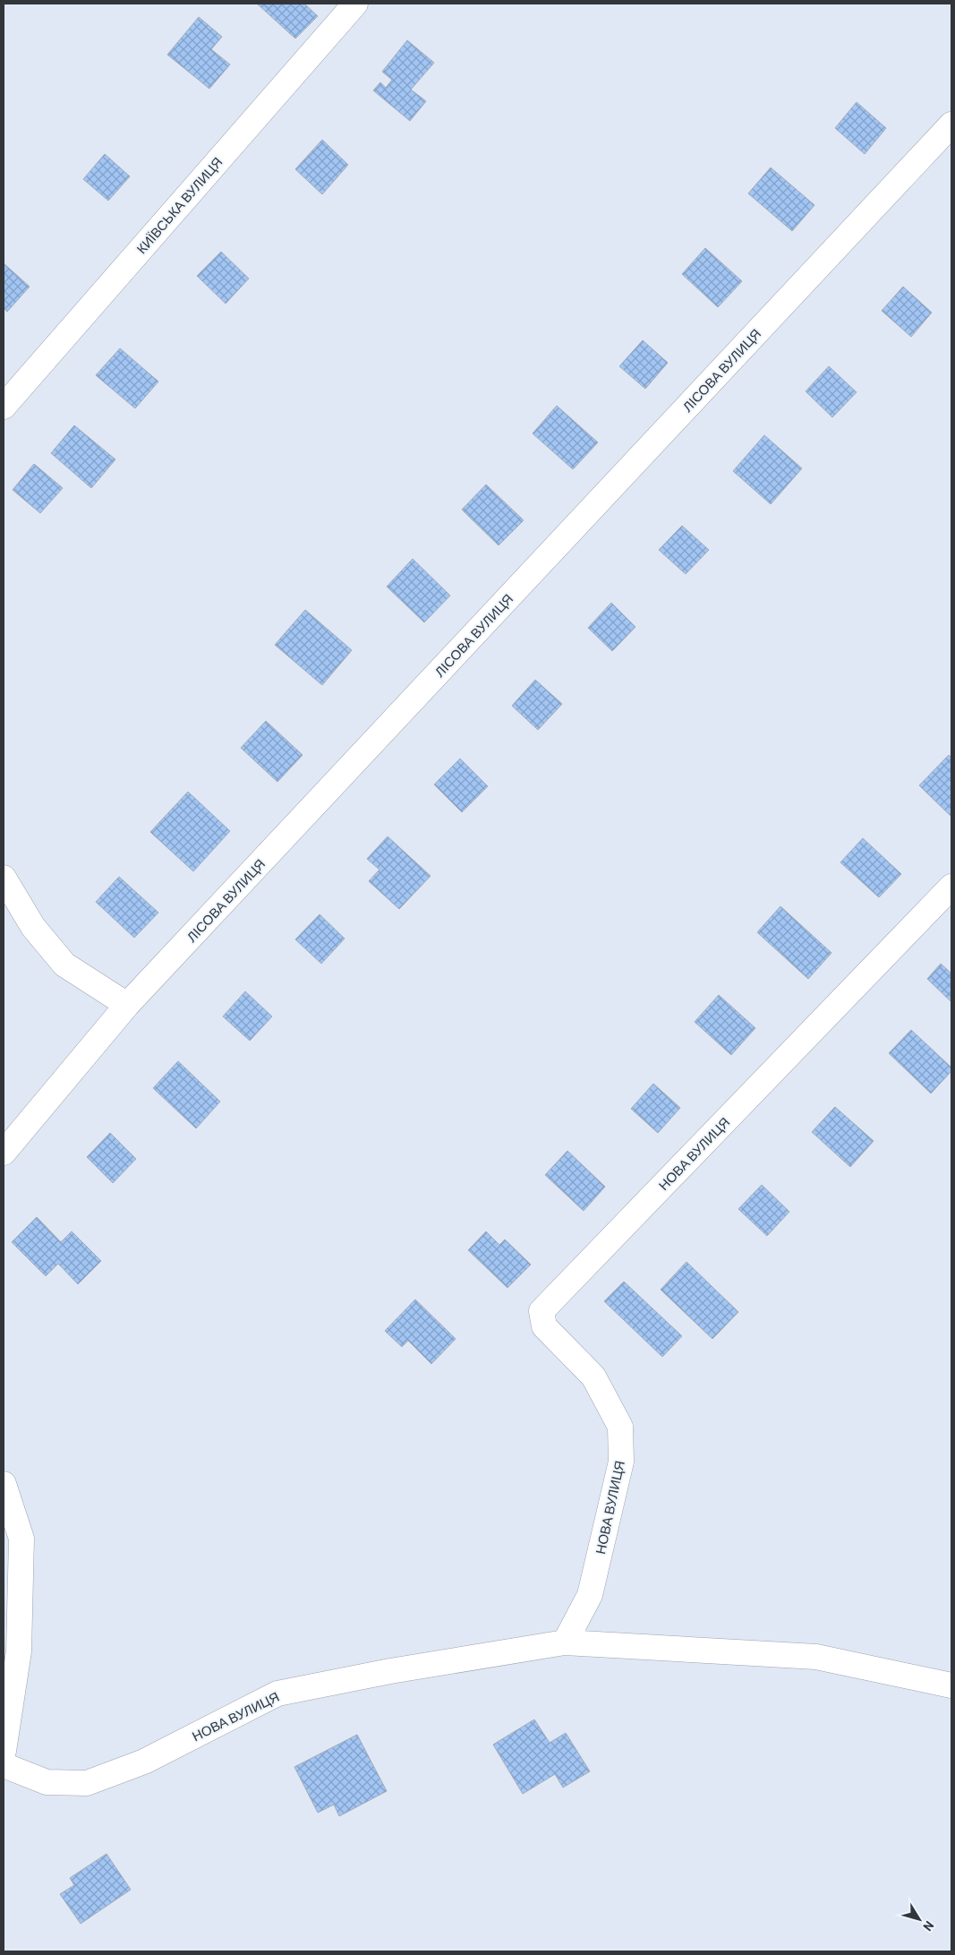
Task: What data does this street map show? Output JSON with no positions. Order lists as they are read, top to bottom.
{
  "streets": {
    "street": ["КИЇВСЬКА ВУЛИЦЯ", "ЛІСОВА ВУЛИЦЯ", "НОВА ВУЛИЦЯ"]
  },
  "north": "bottom right"
}
